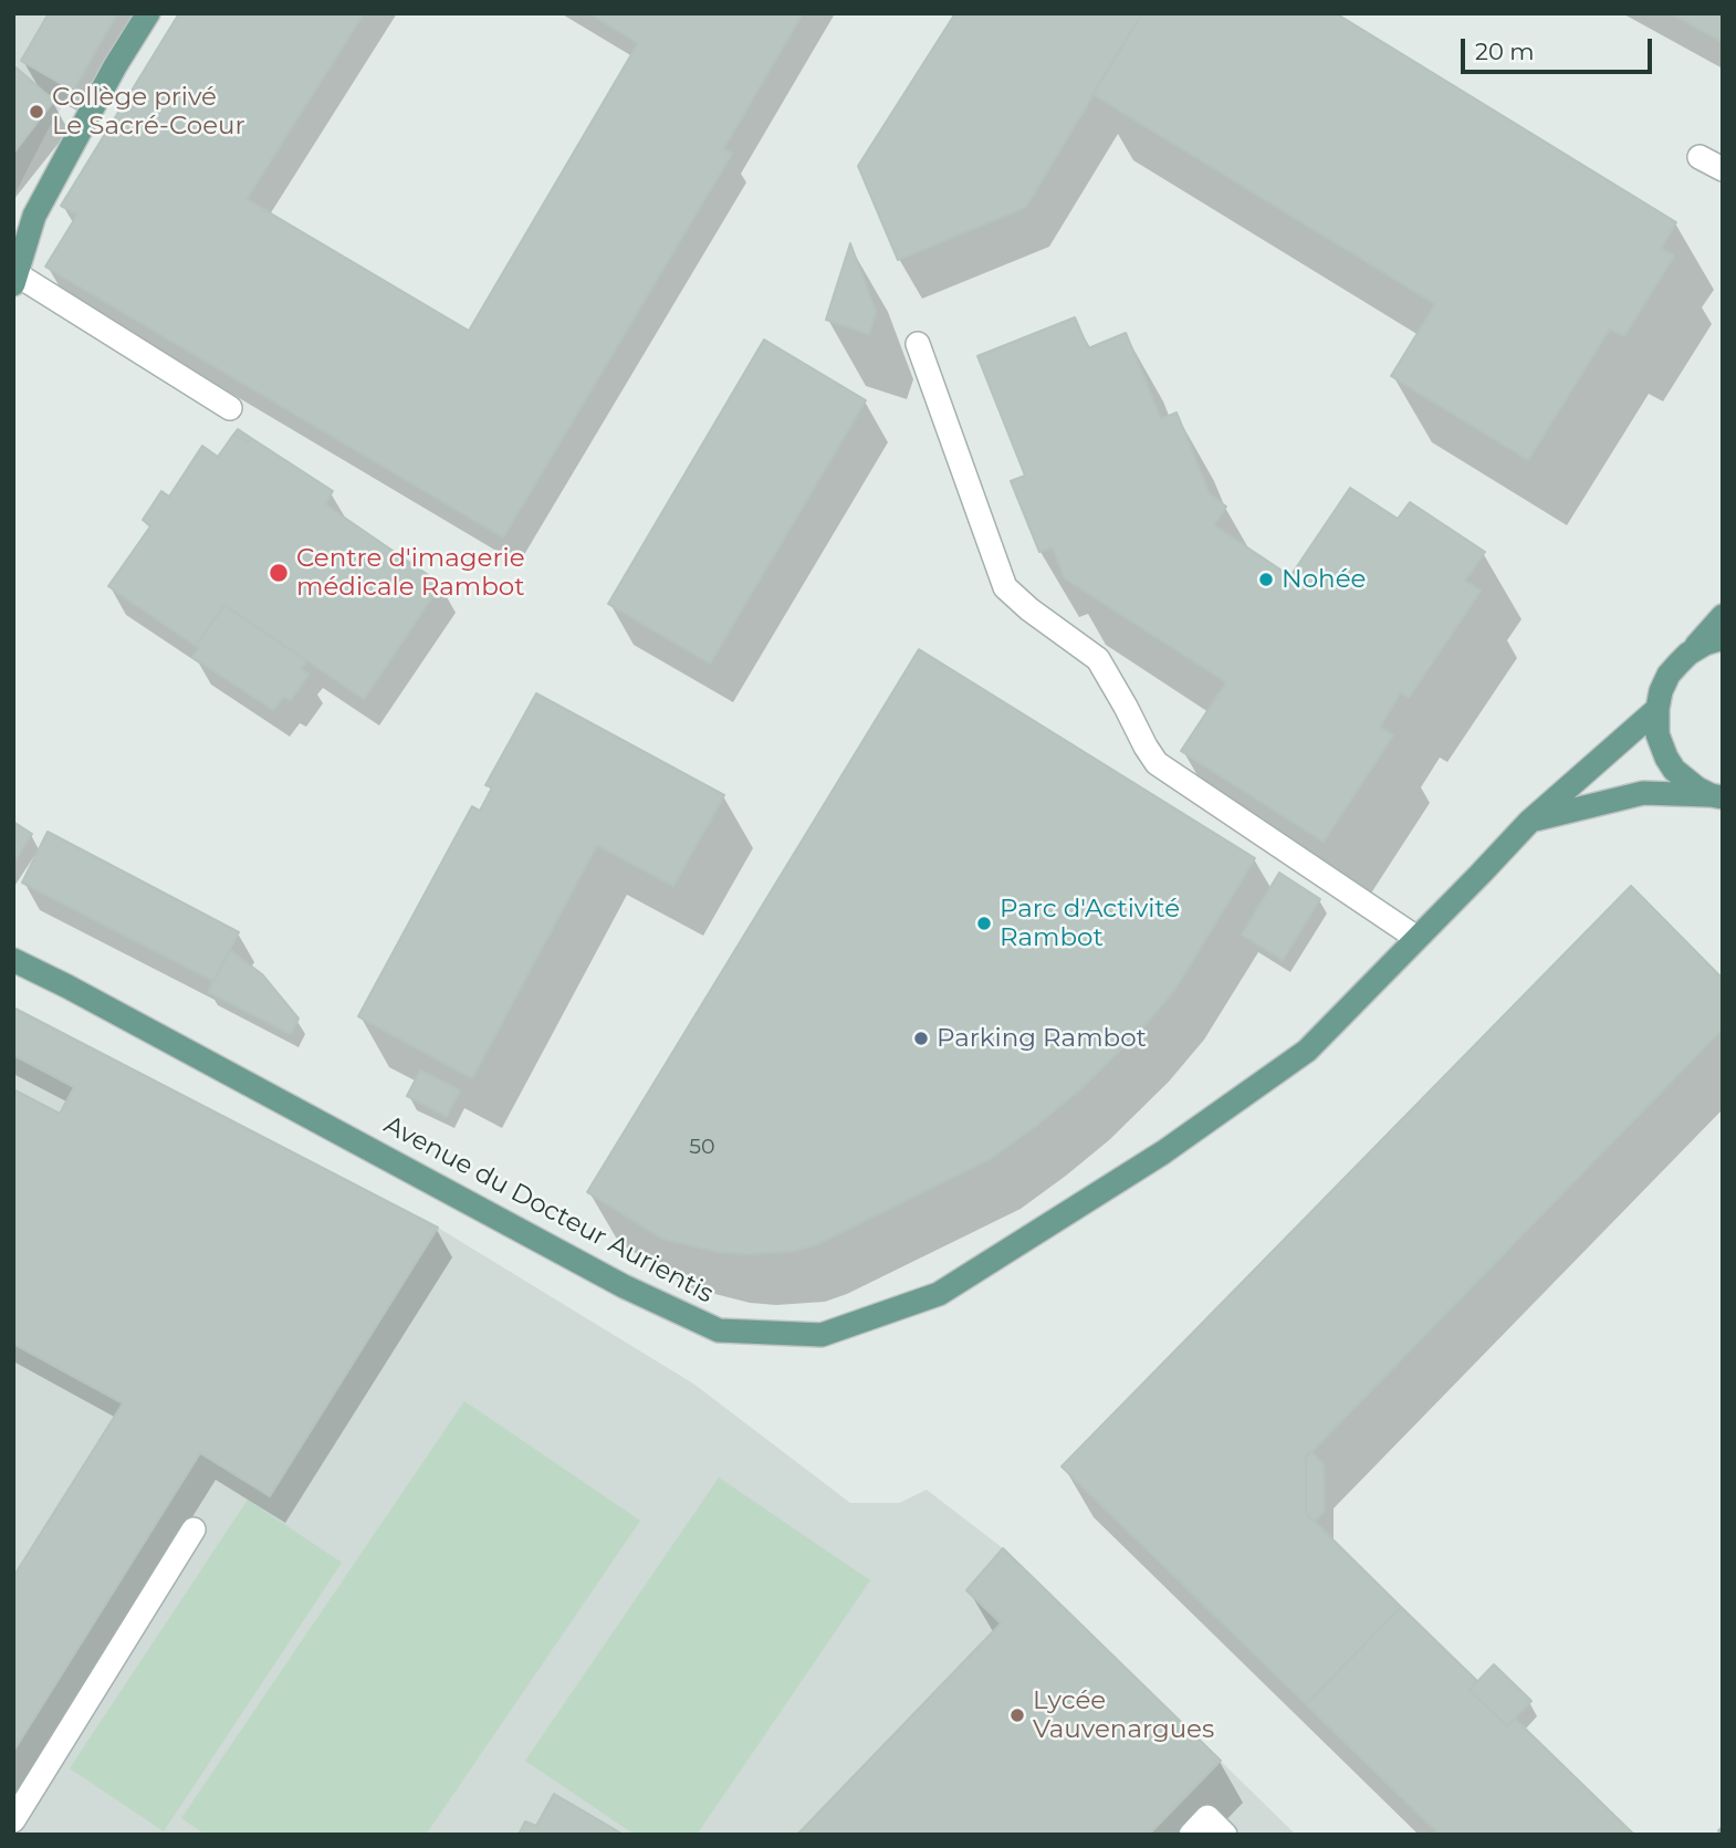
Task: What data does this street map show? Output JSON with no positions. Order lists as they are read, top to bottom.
{
  "streets": {
    "main road": ["Avenue du Docteur Aurientis"]
  },
  "places": [
    "Collège privé Le Sacré-Coeur",
    "Centre d'imagerie médicale Rambot",
    "Nohée",
    "Parc d'Activité Rambot",
    "Parking Rambot",
    "Lycée Vauvenargues"
  ],
  "house_numbers": ["50"],
  "scale_bar": "20 m"
}
